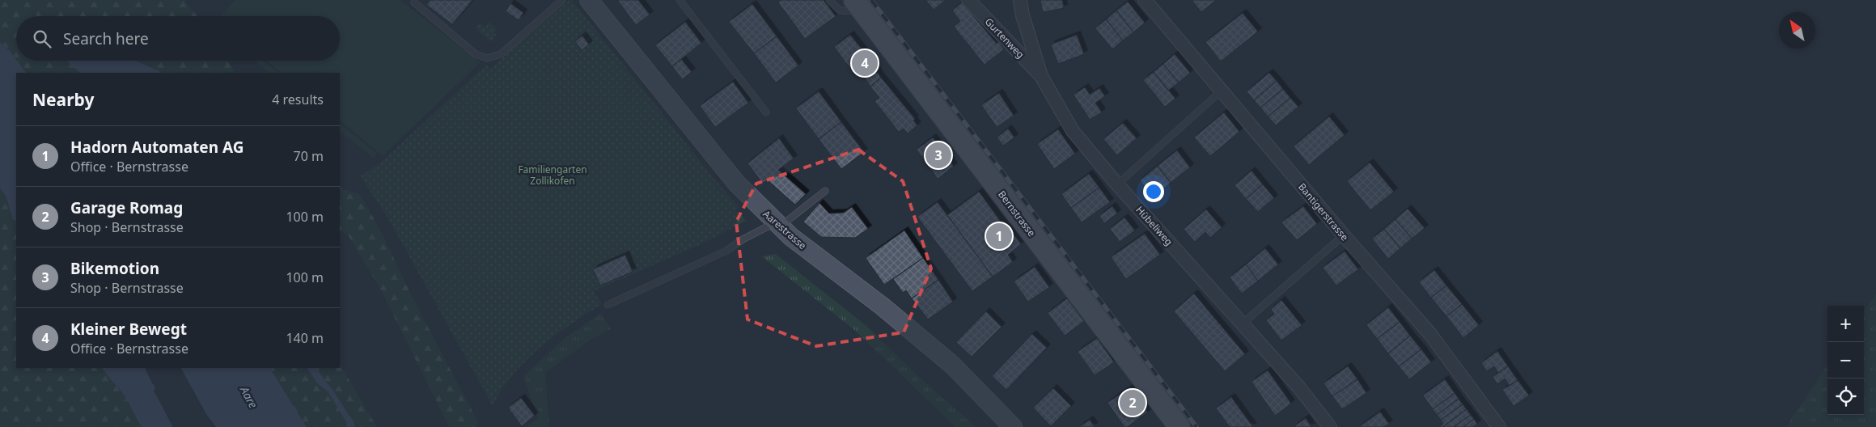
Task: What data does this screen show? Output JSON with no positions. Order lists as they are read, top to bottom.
{
  "streets": {
    "main road": ["Bernstrasse"],
    "street": [
      "Gurtenweg",
      "Bantigerstrasse",
      "Hübeliweg",
      "Aarestrasse"
    ]
  },
  "crossings": [
    ["Gurtenweg", "Hübeliweg"]
  ],
  "water": ["Aare"],
  "parks": ["Familiengarten Zollikofen"],
  "north": "top left",
  "page": {
    "search": "Search here",
    "pins": [
      "4",
      "3",
      "1",
      "2"
    ],
    "heading": ["Nearby", "4 results"],
    "list": [
      {
        "mark": "1",
        "name": "Hadorn Automaten AG",
        "note": "Office · Bernstrasse",
        "value": "70 m"
      },
      {
        "mark": "2",
        "name": "Garage Romag",
        "note": "Shop · Bernstrasse",
        "value": "100 m"
      },
      {
        "mark": "3",
        "name": "Bikemotion",
        "note": "Shop · Bernstrasse",
        "value": "100 m"
      },
      {
        "mark": "4",
        "name": "Kleiner Bewegt",
        "note": "Office · Bernstrasse",
        "value": "140 m"
      }
    ],
    "map_buttons": ["+", "−"]
  }
}
